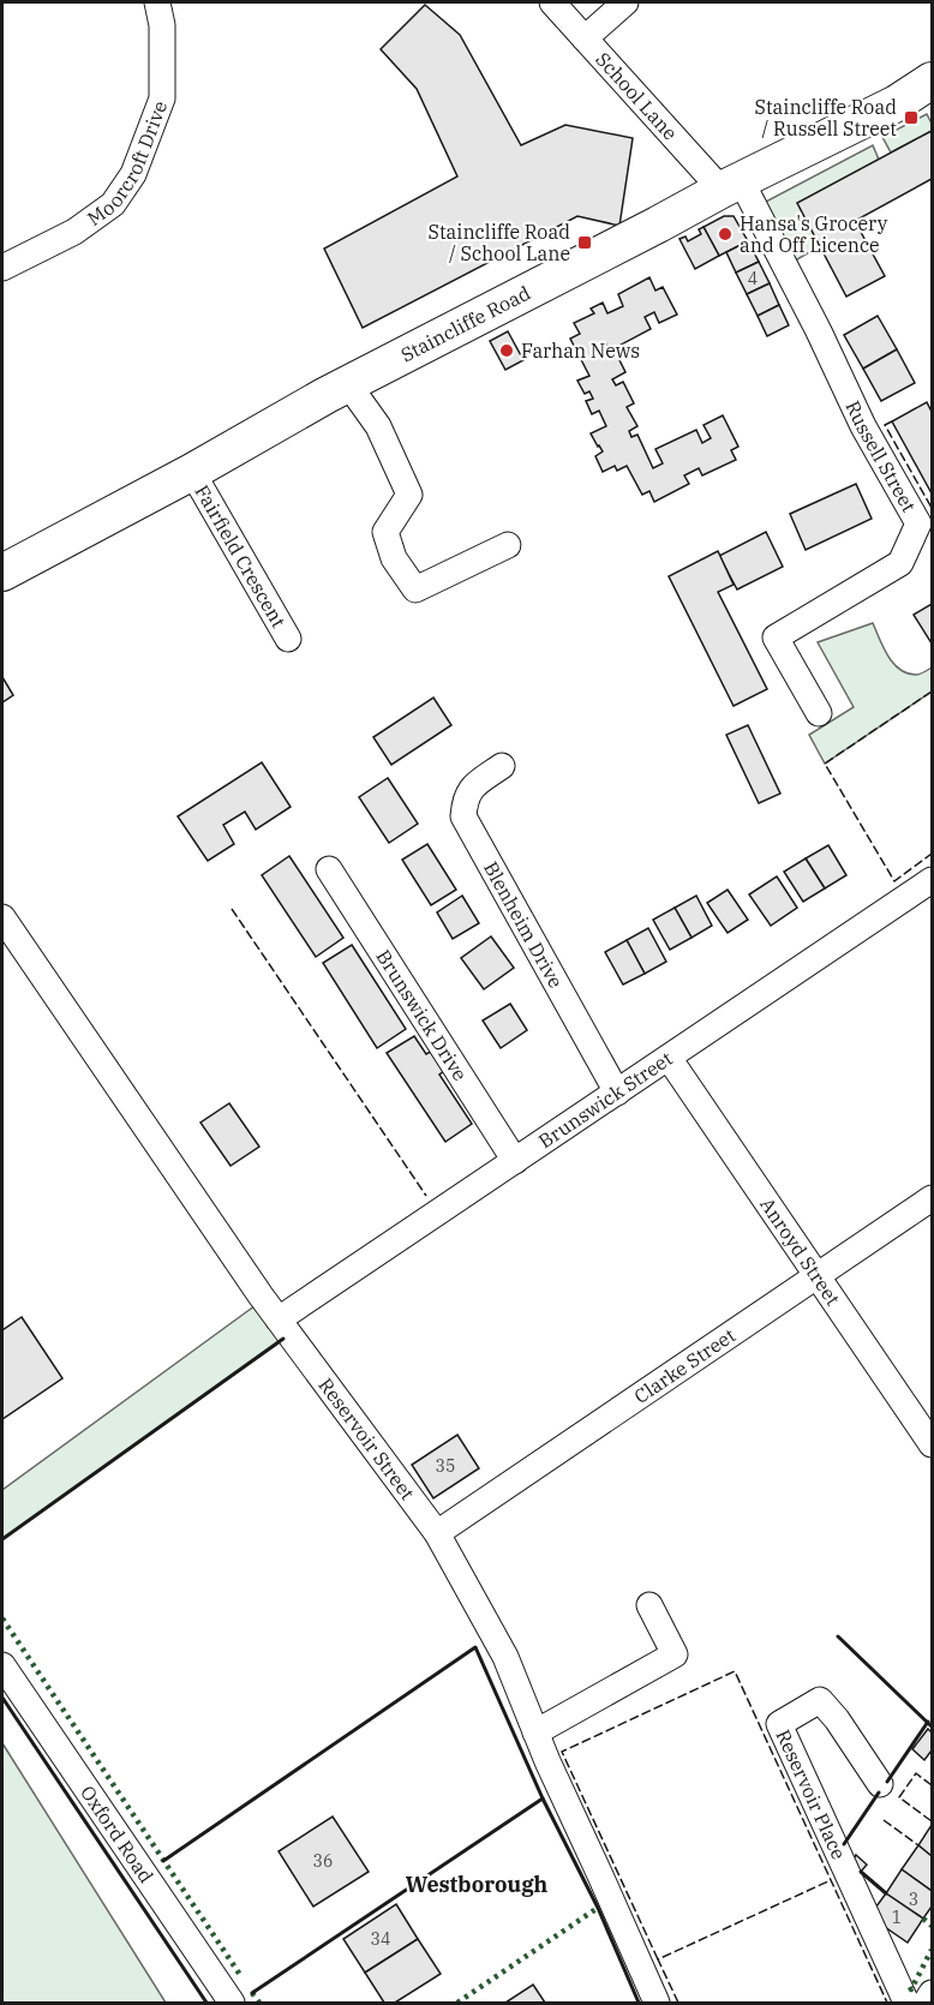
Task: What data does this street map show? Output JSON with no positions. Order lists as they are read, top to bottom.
{
  "streets": {
    "street": [
      "School Lane",
      "Moorcroft Drive",
      "Staincliffe Road",
      "Russell Street",
      "Fairfield Crescent",
      "Blenheim Drive",
      "Brunswick Drive",
      "Brunswick Street",
      "Anroyd Street",
      "Clarke Street",
      "Reservoir Street",
      "Reservoir Place",
      "Oxford Road"
    ]
  },
  "crossings": [
    ["School Lane", "Staincliffe Road"],
    ["School Lane", "Russell Street"],
    ["Staincliffe Road", "Russell Street"],
    ["Staincliffe Road", "Fairfield Crescent"],
    ["Blenheim Drive", "Brunswick Street"],
    ["Brunswick Drive", "Brunswick Street"],
    ["Brunswick Street", "Anroyd Street"],
    ["Brunswick Street", "Reservoir Street"],
    ["Anroyd Street", "Clarke Street"],
    ["Clarke Street", "Reservoir Street"]
  ],
  "districts": ["Westborough"],
  "places": {
    "transit": ["Staincliffe Road / Russell Street", "Staincliffe Road / School Lane"],
    "other": ["Hansa's Grocery and Off Licence", "Farhan News"]
  },
  "house_numbers": [
    "4",
    "35",
    "36",
    "3",
    "1",
    "34"
  ]
}
